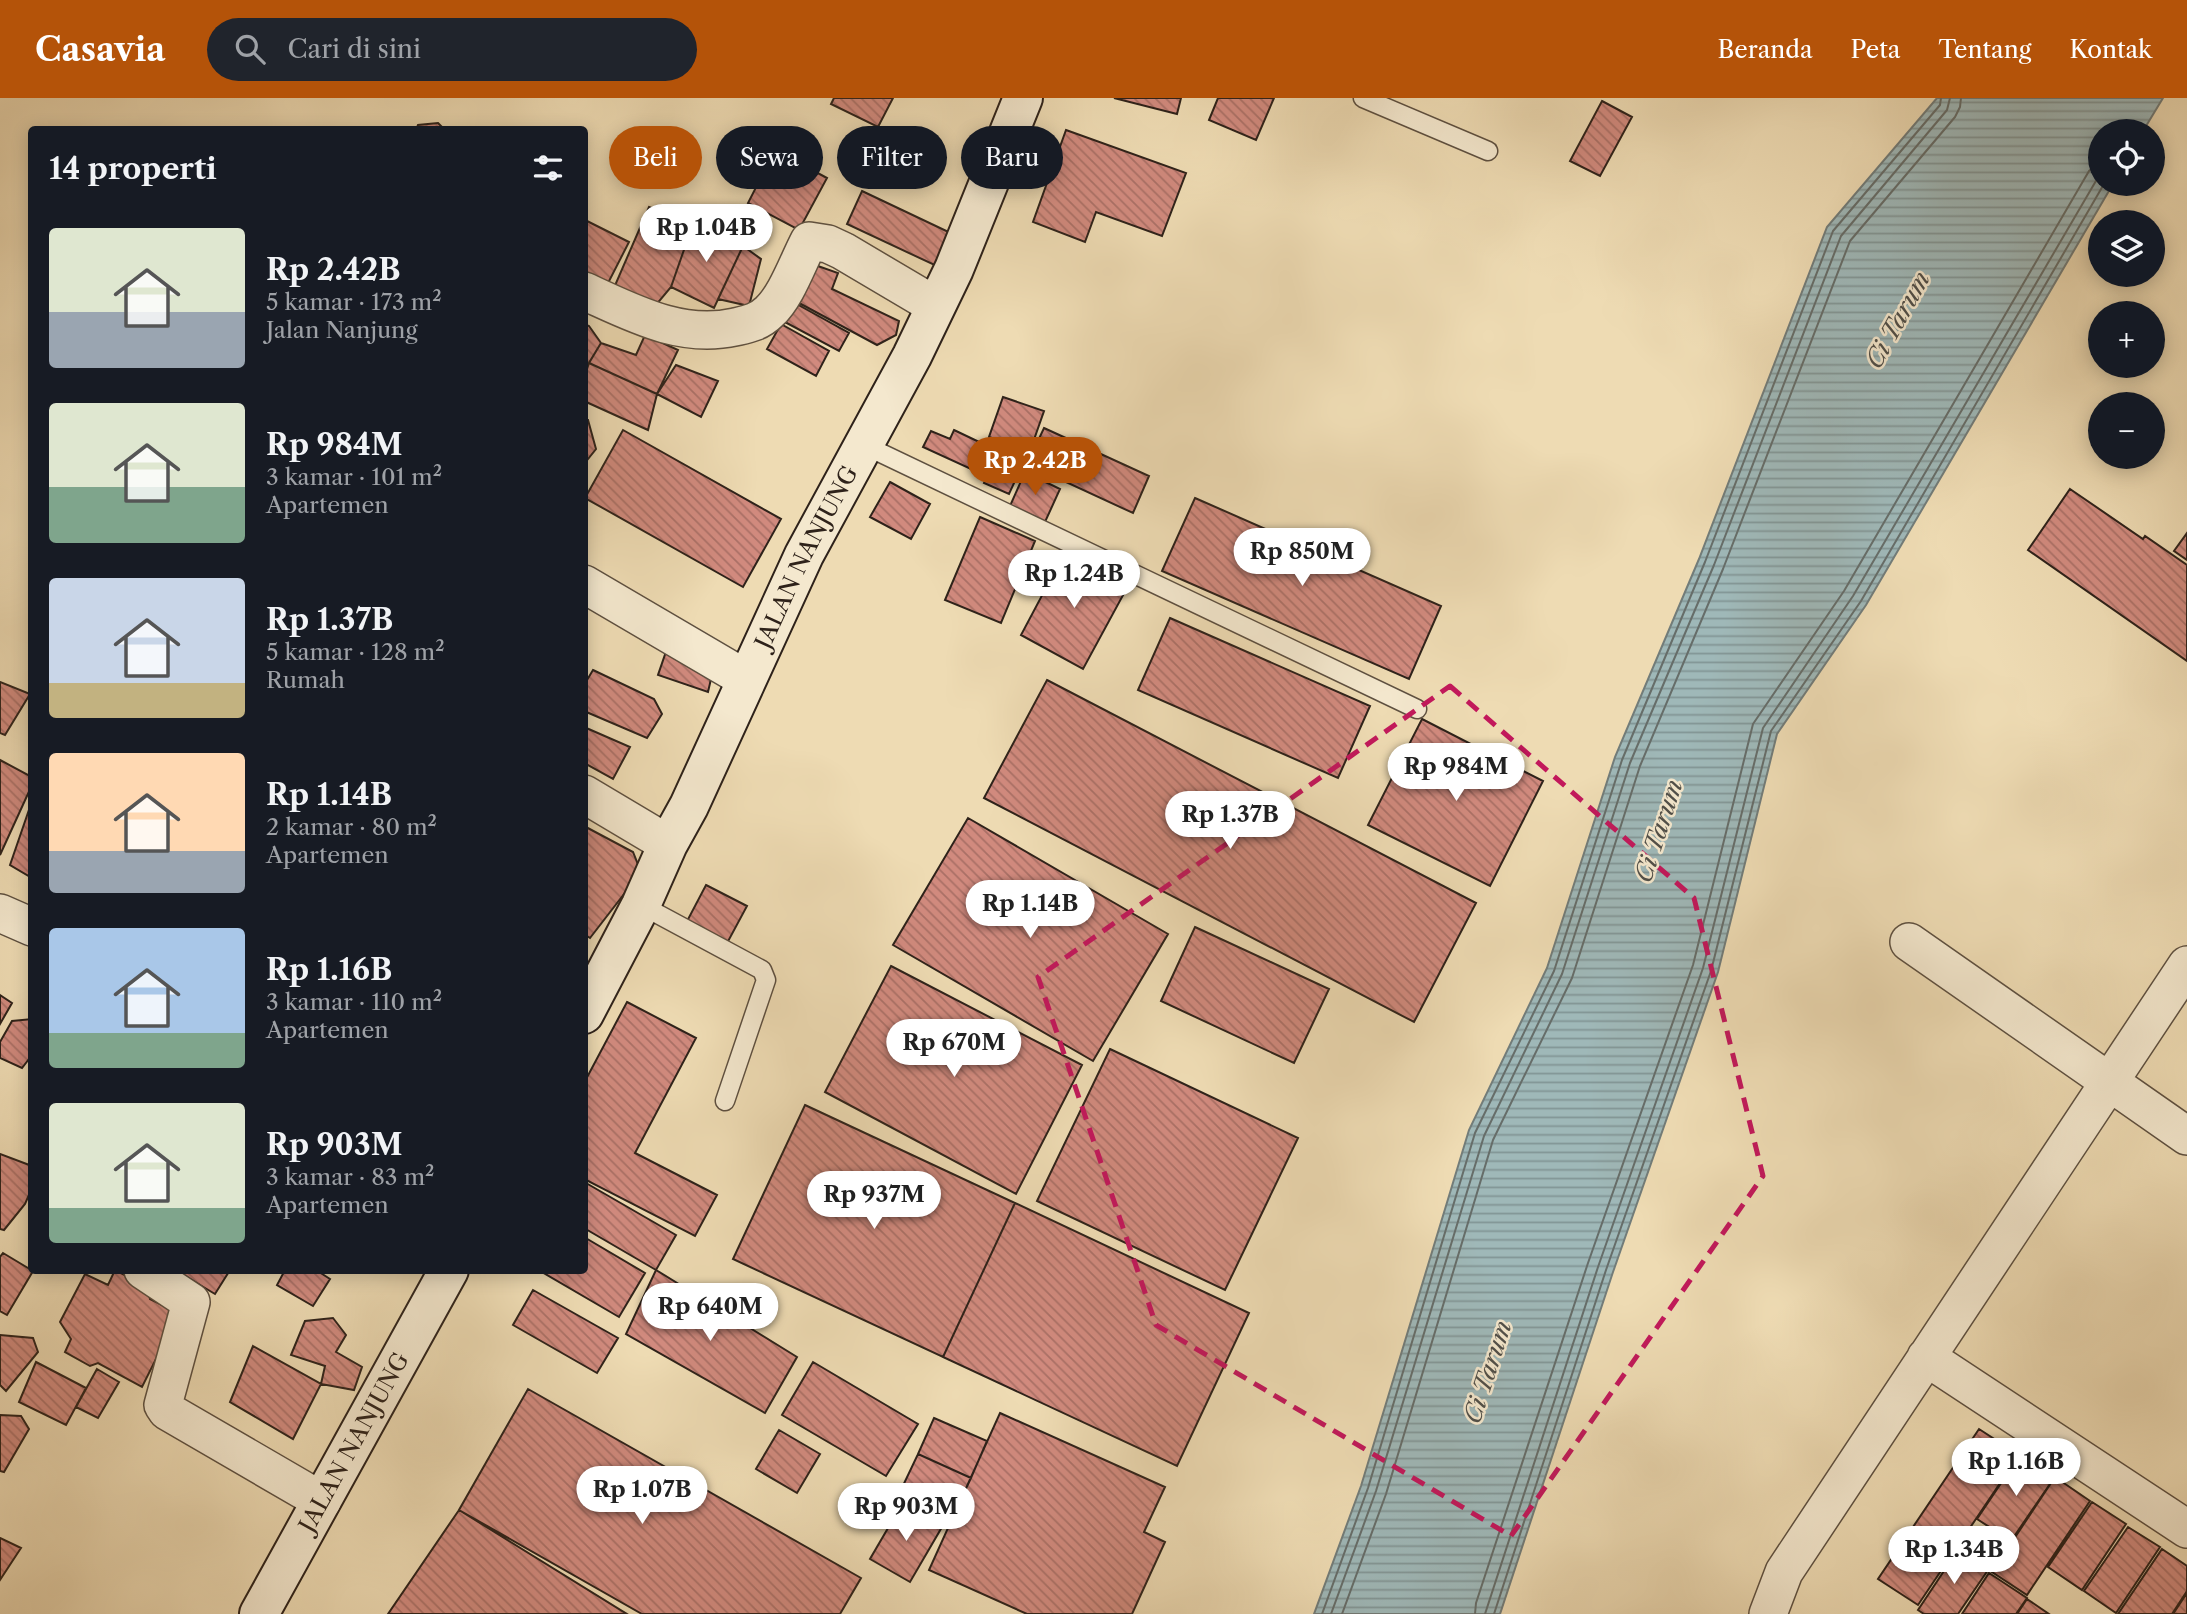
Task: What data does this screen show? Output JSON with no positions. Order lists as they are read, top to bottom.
{
  "streets": {
    "main road": ["JALAN NANJUNG"]
  },
  "water": ["Ci Tarum"],
  "page": {
    "header": "Casavia",
    "search": "Cari di sini",
    "nav": [
      "Beranda",
      "Peta",
      "Tentang",
      "Kontak"
    ],
    "map_buttons": ["+", "−"],
    "chip": [
      "Beli",
      "Sewa",
      "Filter",
      "Baru"
    ],
    "heading": "14 properti",
    "price": [
      "Rp 1.04B",
      "Rp 2.42B",
      "Rp 850M",
      "Rp 1.24B",
      "Rp 984M",
      "Rp 1.37B",
      "Rp 1.14B",
      "Rp 670M",
      "Rp 937M",
      "Rp 640M",
      "Rp 1.16B",
      "Rp 1.07B",
      "Rp 903M",
      "Rp 1.34B"
    ],
    "list": [
      {
        "name": "Rp 2.42B",
        "note": "5 kamar · 173 m² · Jalan Nanjung"
      },
      {
        "name": "Rp 984M",
        "note": "3 kamar · 101 m² · Apartemen"
      },
      {
        "name": "Rp 1.37B",
        "note": "5 kamar · 128 m² · Rumah"
      },
      {
        "name": "Rp 1.14B",
        "note": "2 kamar · 80 m² · Apartemen"
      },
      {
        "name": "Rp 1.16B",
        "note": "3 kamar · 110 m² · Apartemen"
      },
      {
        "name": "Rp 903M",
        "note": "3 kamar · 83 m² · Apartemen"
      }
    ]
  }
}
